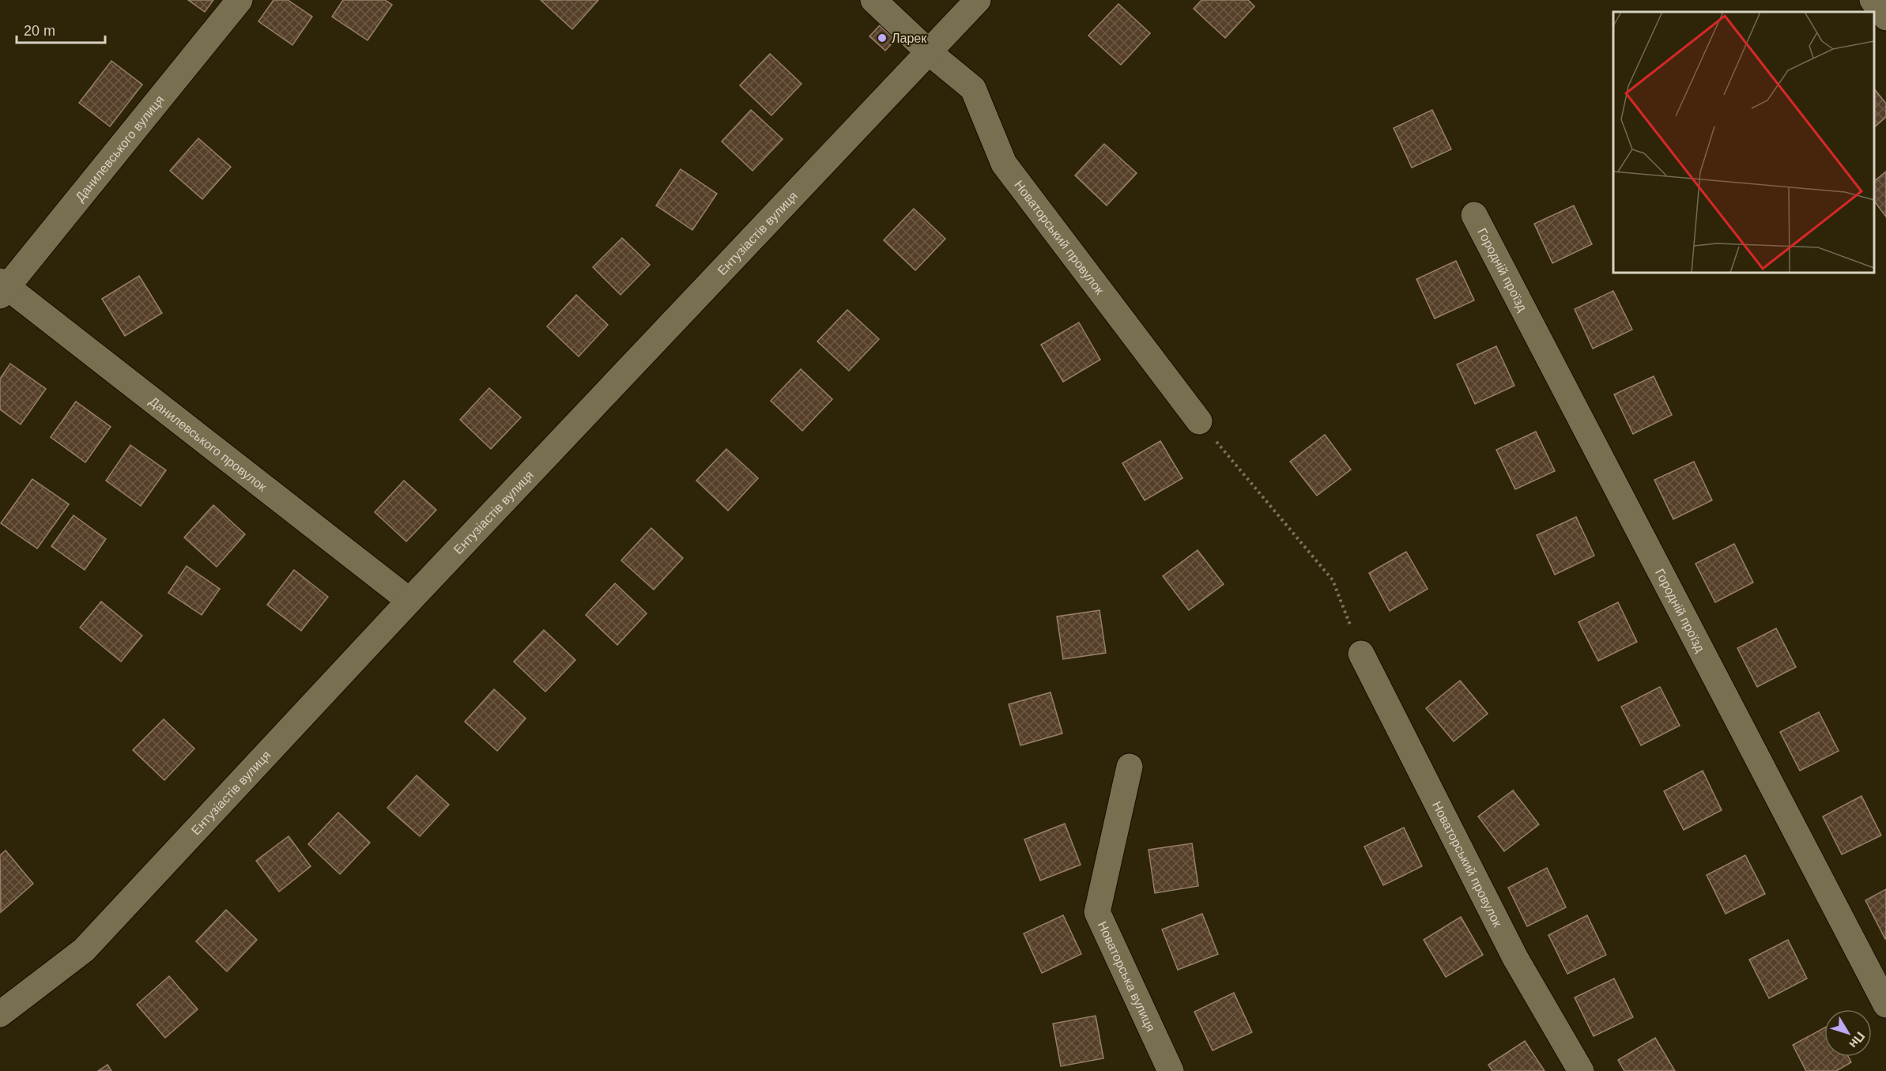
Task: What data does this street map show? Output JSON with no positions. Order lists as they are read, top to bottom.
{
  "streets": {
    "street": [
      "Данилевського вулиця",
      "Ентузіастів вулиця",
      "Новаторський провулок",
      "Городній проїзд",
      "Данилевського провулок",
      "Новаторська вулиця"
    ]
  },
  "crossings": [
    ["Данилевського вулиця", "Данилевського провулок"],
    ["Ентузіастів вулиця", "Новаторський провулок"],
    ["Ентузіастів вулиця", "Данилевського провулок"]
  ],
  "places": ["Ларек"],
  "scale_bar": "20 m",
  "north": "bottom right"
}
